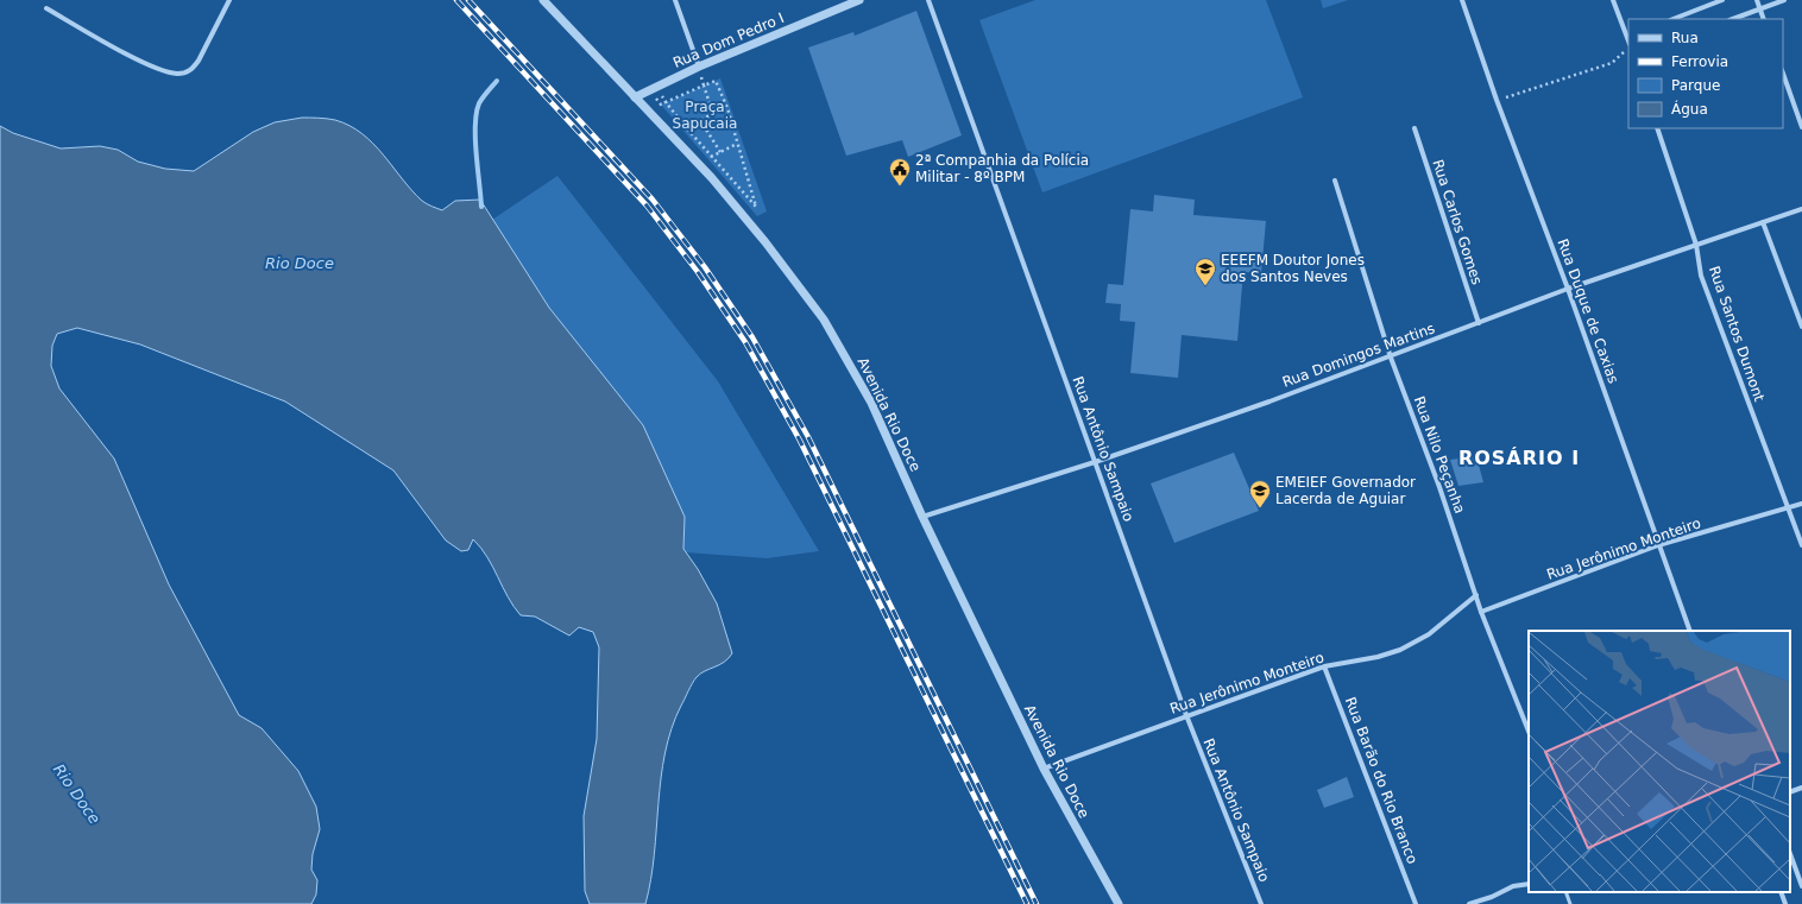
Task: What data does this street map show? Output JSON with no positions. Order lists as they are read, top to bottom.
{
  "streets": {
    "street": [
      "Rua Dom Pedro I",
      "Rua Carlos Gomes",
      "Rua Duque de Caxias",
      "Rua Santos Dumont",
      "Rua Domingos Martins",
      "Avenida Rio Doce",
      "Rua Antônio Sampaio",
      "Rua Nilo Peçanha",
      "Rua Jerônimo Monteiro",
      "Rua Barão do Rio Branco"
    ]
  },
  "crossings": [
    ["Rua Dom Pedro I", "Avenida Rio Doce"],
    ["Rua Carlos Gomes", "Rua Domingos Martins"],
    ["Rua Duque de Caxias", "Rua Domingos Martins"],
    ["Rua Duque de Caxias", "Rua Jerônimo Monteiro"],
    ["Rua Santos Dumont", "Rua Domingos Martins"],
    ["Rua Santos Dumont", "Rua Jerônimo Monteiro"],
    ["Rua Domingos Martins", "Avenida Rio Doce"],
    ["Rua Domingos Martins", "Rua Antônio Sampaio"],
    ["Rua Domingos Martins", "Rua Nilo Peçanha"],
    ["Avenida Rio Doce", "Rua Jerônimo Monteiro"],
    ["Rua Antônio Sampaio", "Rua Jerônimo Monteiro"],
    ["Rua Nilo Peçanha", "Rua Jerônimo Monteiro"],
    ["Rua Jerônimo Monteiro", "Rua Barão do Rio Branco"]
  ],
  "districts": ["ROSÁRIO I"],
  "water": ["Rio Doce"],
  "parks": ["Praça Sapucaia"],
  "places": {
    "public building": ["2ª Companhia da Polícia Militar - 8º BPM"],
    "school or university": ["EEEFM Doutor Jones dos Santos Neves", "EMEIEF Governador Lacerda de Aguiar"]
  },
  "legend": [
    "Rua",
    "Ferrovia",
    "Parque",
    "Água"
  ]
}
